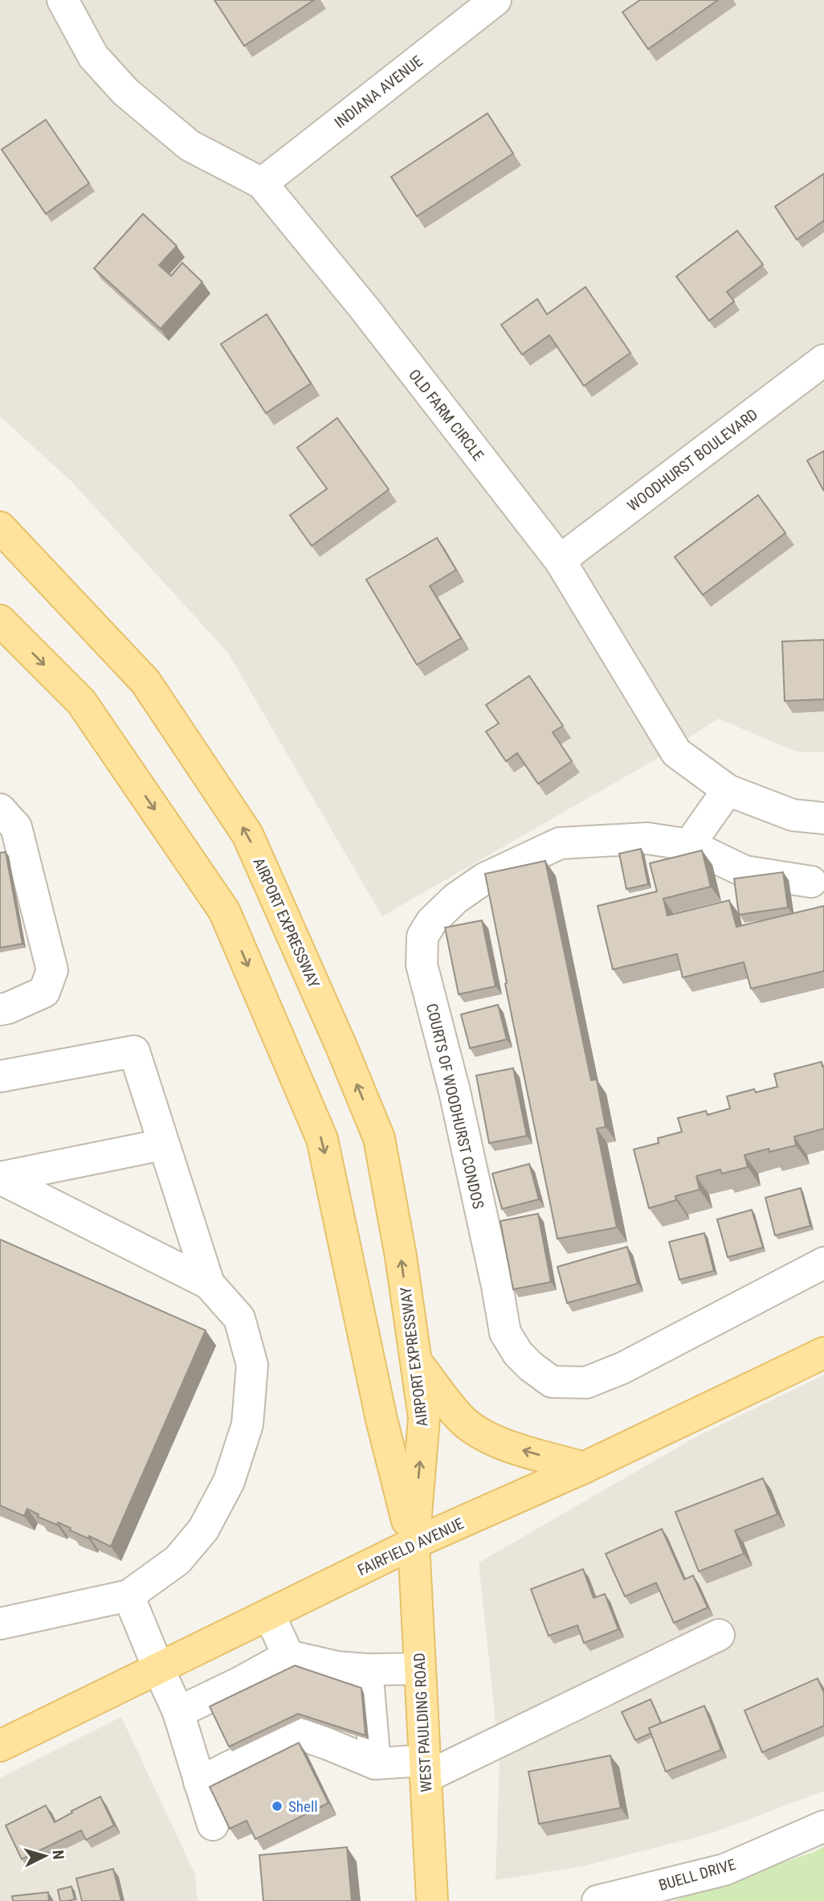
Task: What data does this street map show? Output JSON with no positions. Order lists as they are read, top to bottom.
{
  "streets": {
    "main road": ["AIRPORT EXPRESSWAY", "FAIRFIELD AVENUE", "WEST PAULDING ROAD"],
    "street": [
      "INDIANA AVENUE",
      "OLD FARM CIRCLE",
      "WOODHURST BOULEVARD",
      "COURTS OF WOODHURST CONDOS",
      "BUELL DRIVE"
    ]
  },
  "crossings": [
    ["INDIANA AVENUE", "OLD FARM CIRCLE"],
    ["OLD FARM CIRCLE", "WOODHURST BOULEVARD"],
    ["AIRPORT EXPRESSWAY", "FAIRFIELD AVENUE"],
    ["AIRPORT EXPRESSWAY", "WEST PAULDING ROAD"],
    ["FAIRFIELD AVENUE", "WEST PAULDING ROAD"]
  ],
  "places": ["Shell"],
  "north": "right"
}
